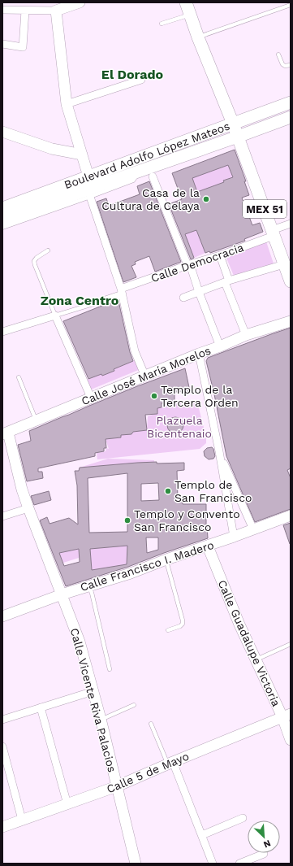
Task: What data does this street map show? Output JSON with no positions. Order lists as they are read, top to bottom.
{
  "streets": {
    "main road": [
      "Boulevard Adolfo López Mateos",
      "MEX 51",
      "Calle José María Morelos",
      "Calle Francisco I. Madero",
      "Calle Guadalupe Victoria",
      "Calle Vicente Riva Palacios",
      "Calle 5 de Mayo"
    ],
    "street": ["Calle Democracia"]
  },
  "crossings": [
    ["Boulevard Adolfo López Mateos", "MEX 51"],
    ["MEX 51", "Calle Democracia"],
    ["Calle José María Morelos", "Calle Vicente Riva Palacios"],
    ["Calle Francisco I. Madero", "Calle Guadalupe Victoria"],
    ["Calle Francisco I. Madero", "Calle Vicente Riva Palacios"],
    ["Calle Guadalupe Victoria", "Calle 5 de Mayo"],
    ["Calle Vicente Riva Palacios", "Calle 5 de Mayo"]
  ],
  "districts": ["El Dorado", "Zona Centro"],
  "parks": ["Plazuela Bicentenaio"],
  "places": [
    "Casa de la Cultura de Celaya",
    "Templo de la Tercera Orden",
    "Templo de San Francisco",
    "Templo y Convento San Francisco"
  ],
  "north": "bottom right"
}
